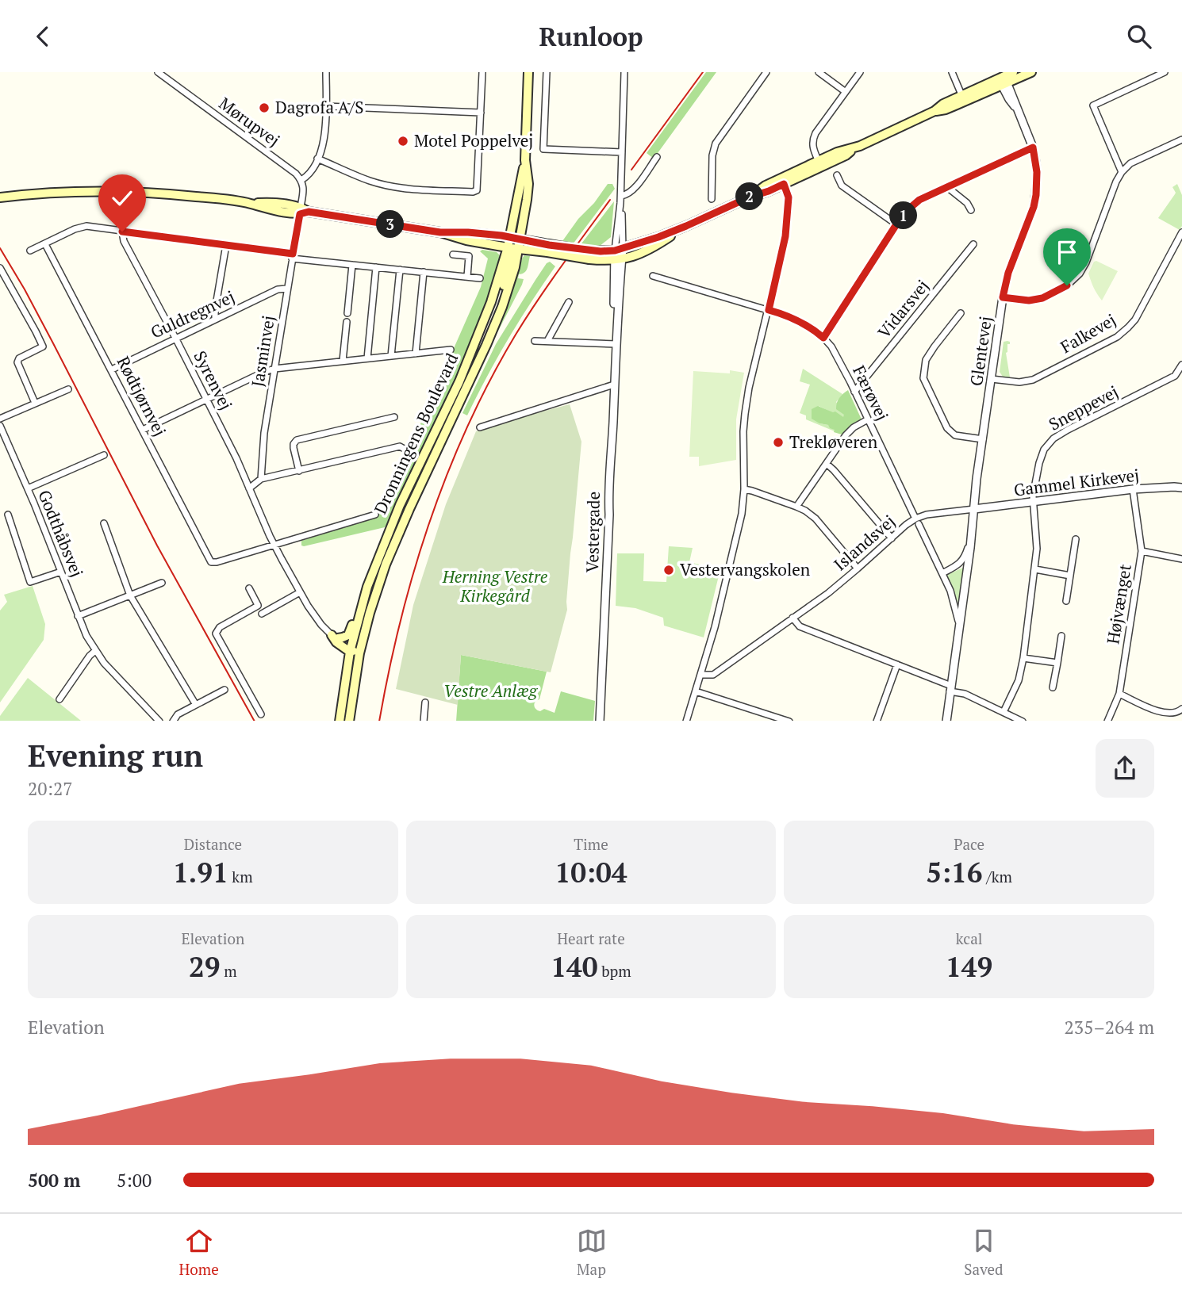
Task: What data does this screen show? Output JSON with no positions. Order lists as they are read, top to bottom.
{
  "streets": {
    "main road": ["Dronningens Boulevard"],
    "street": [
      "Mørupvej",
      "Vidarsvej",
      "Guldregnvej",
      "Falkevej",
      "Jasminvej",
      "Glentevej",
      "Syrenvej",
      "Færøvej",
      "Rødtjørnvej",
      "Sneppevej",
      "Gammel Kirkevej",
      "Vestergade",
      "Godthåbsvej",
      "Islandsvej",
      "Højvænget"
    ]
  },
  "crossings": [
    ["Vidarsvej", "Færøvej"],
    ["Guldregnvej", "Jasminvej"],
    ["Guldregnvej", "Syrenvej"],
    ["Guldregnvej", "Rødtjørnvej"],
    ["Falkevej", "Glentevej"],
    ["Glentevej", "Færøvej"],
    ["Glentevej", "Gammel Kirkevej"],
    ["Glentevej", "Islandsvej"],
    ["Syrenvej", "Rødtjørnvej"],
    ["Færøvej", "Islandsvej"],
    ["Sneppevej", "Gammel Kirkevej"],
    ["Gammel Kirkevej", "Islandsvej"],
    ["Gammel Kirkevej", "Højvænget"]
  ],
  "parks": ["Herning Vestre Kirkegård", "Vestre Anlæg"],
  "places": [
    "Dagrofa A/S",
    "Motel Poppelvej",
    "Trekløveren",
    "Vestervangskolen"
  ],
  "page": {
    "header": "Runloop",
    "pins": ["2", "1", "3"],
    "heading": ["Evening run", "20:27"],
    "stats": [
      ["Distance", "1.91 km"],
      ["Time", "10:04"],
      ["Pace", "5:16 /km"],
      ["Elevation", "29 m"],
      ["Heart rate", "140 bpm"],
      ["kcal", "149"]
    ],
    "chart": ["Elevation", "235–264 m"],
    "list": [
      {
        "name": "500 m",
        "note": "5:00"
      }
    ],
    "tabs": ["Home", "Map", "Saved"]
  }
}
